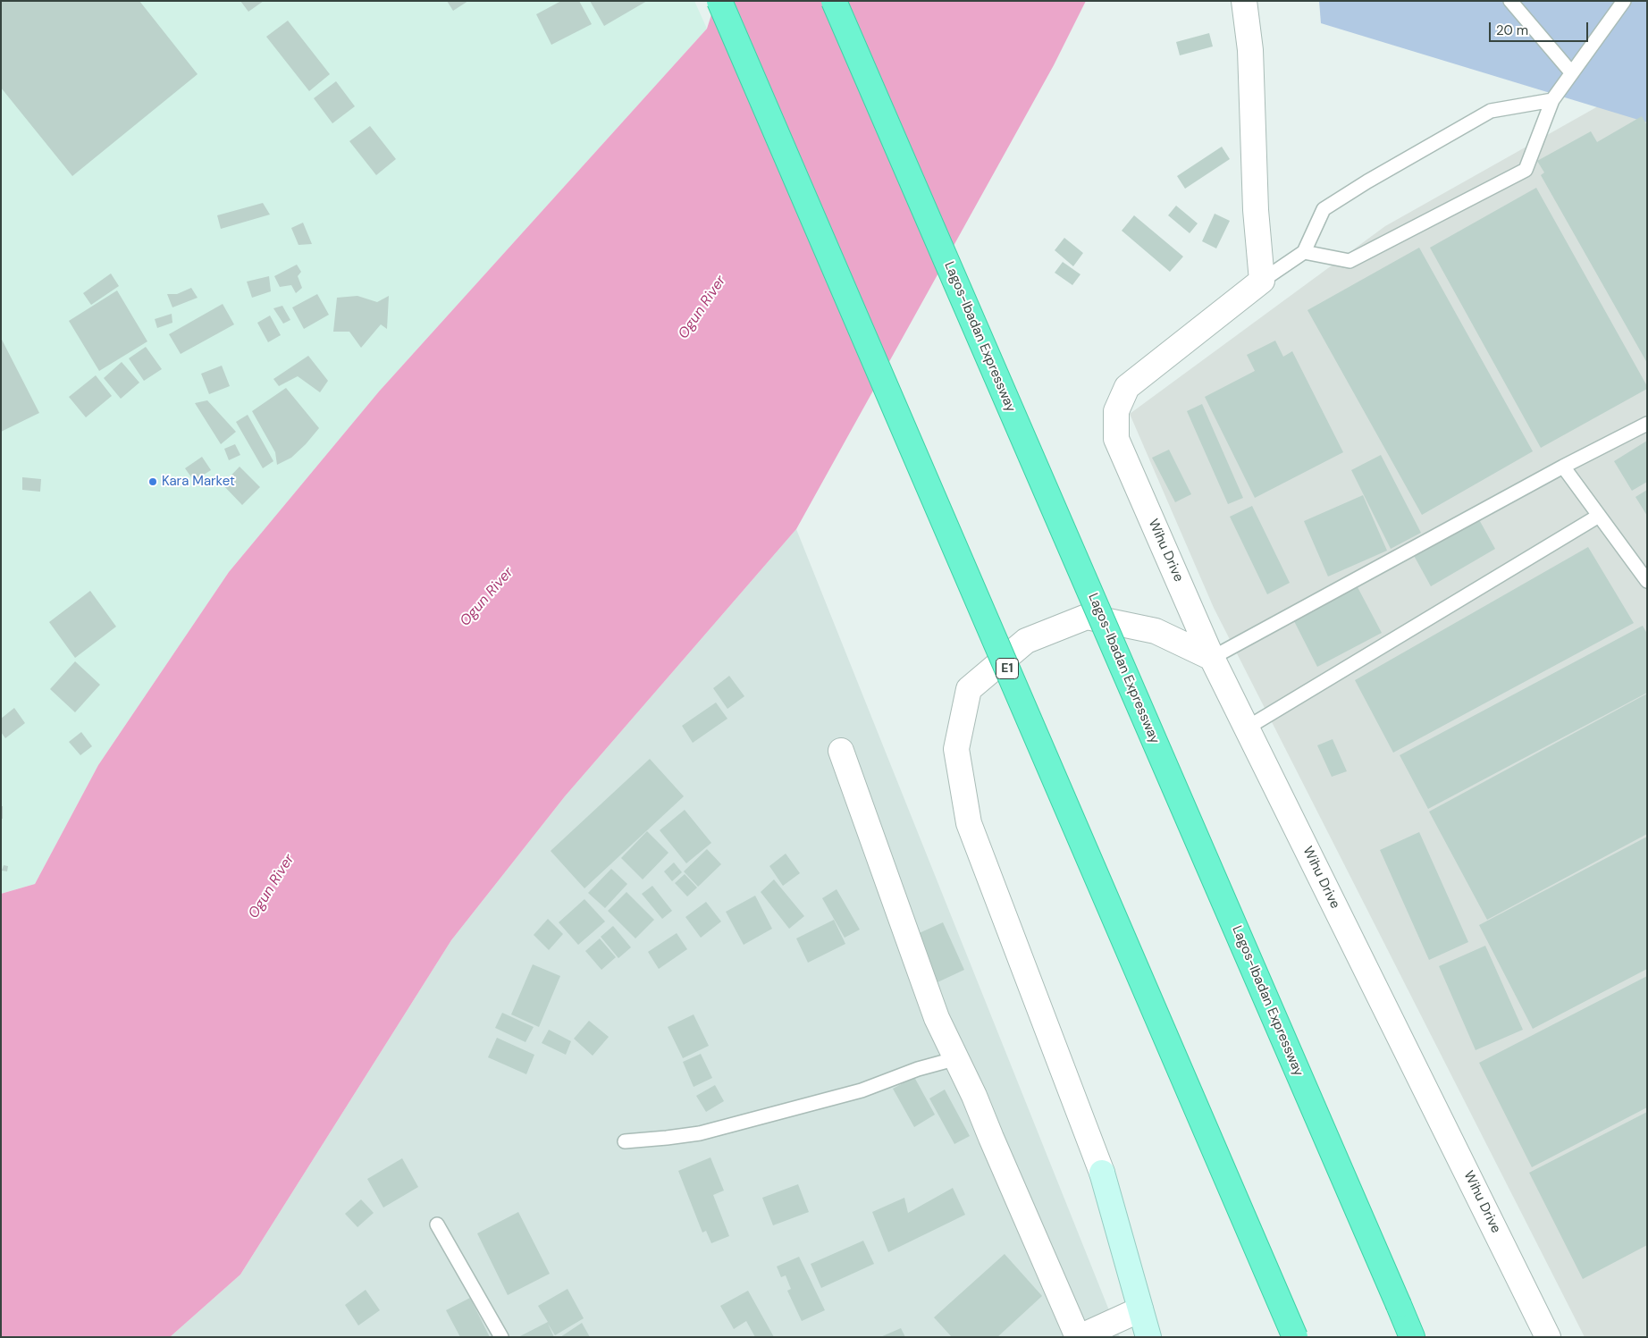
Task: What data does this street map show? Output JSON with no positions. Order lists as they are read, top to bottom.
{
  "streets": {
    "highway": ["Lagos-Ibadan Expressway", "E1"],
    "street": ["Wihu Drive"]
  },
  "water": ["Ogun River"],
  "places": ["Kara Market"],
  "scale_bar": "20 m"
}
